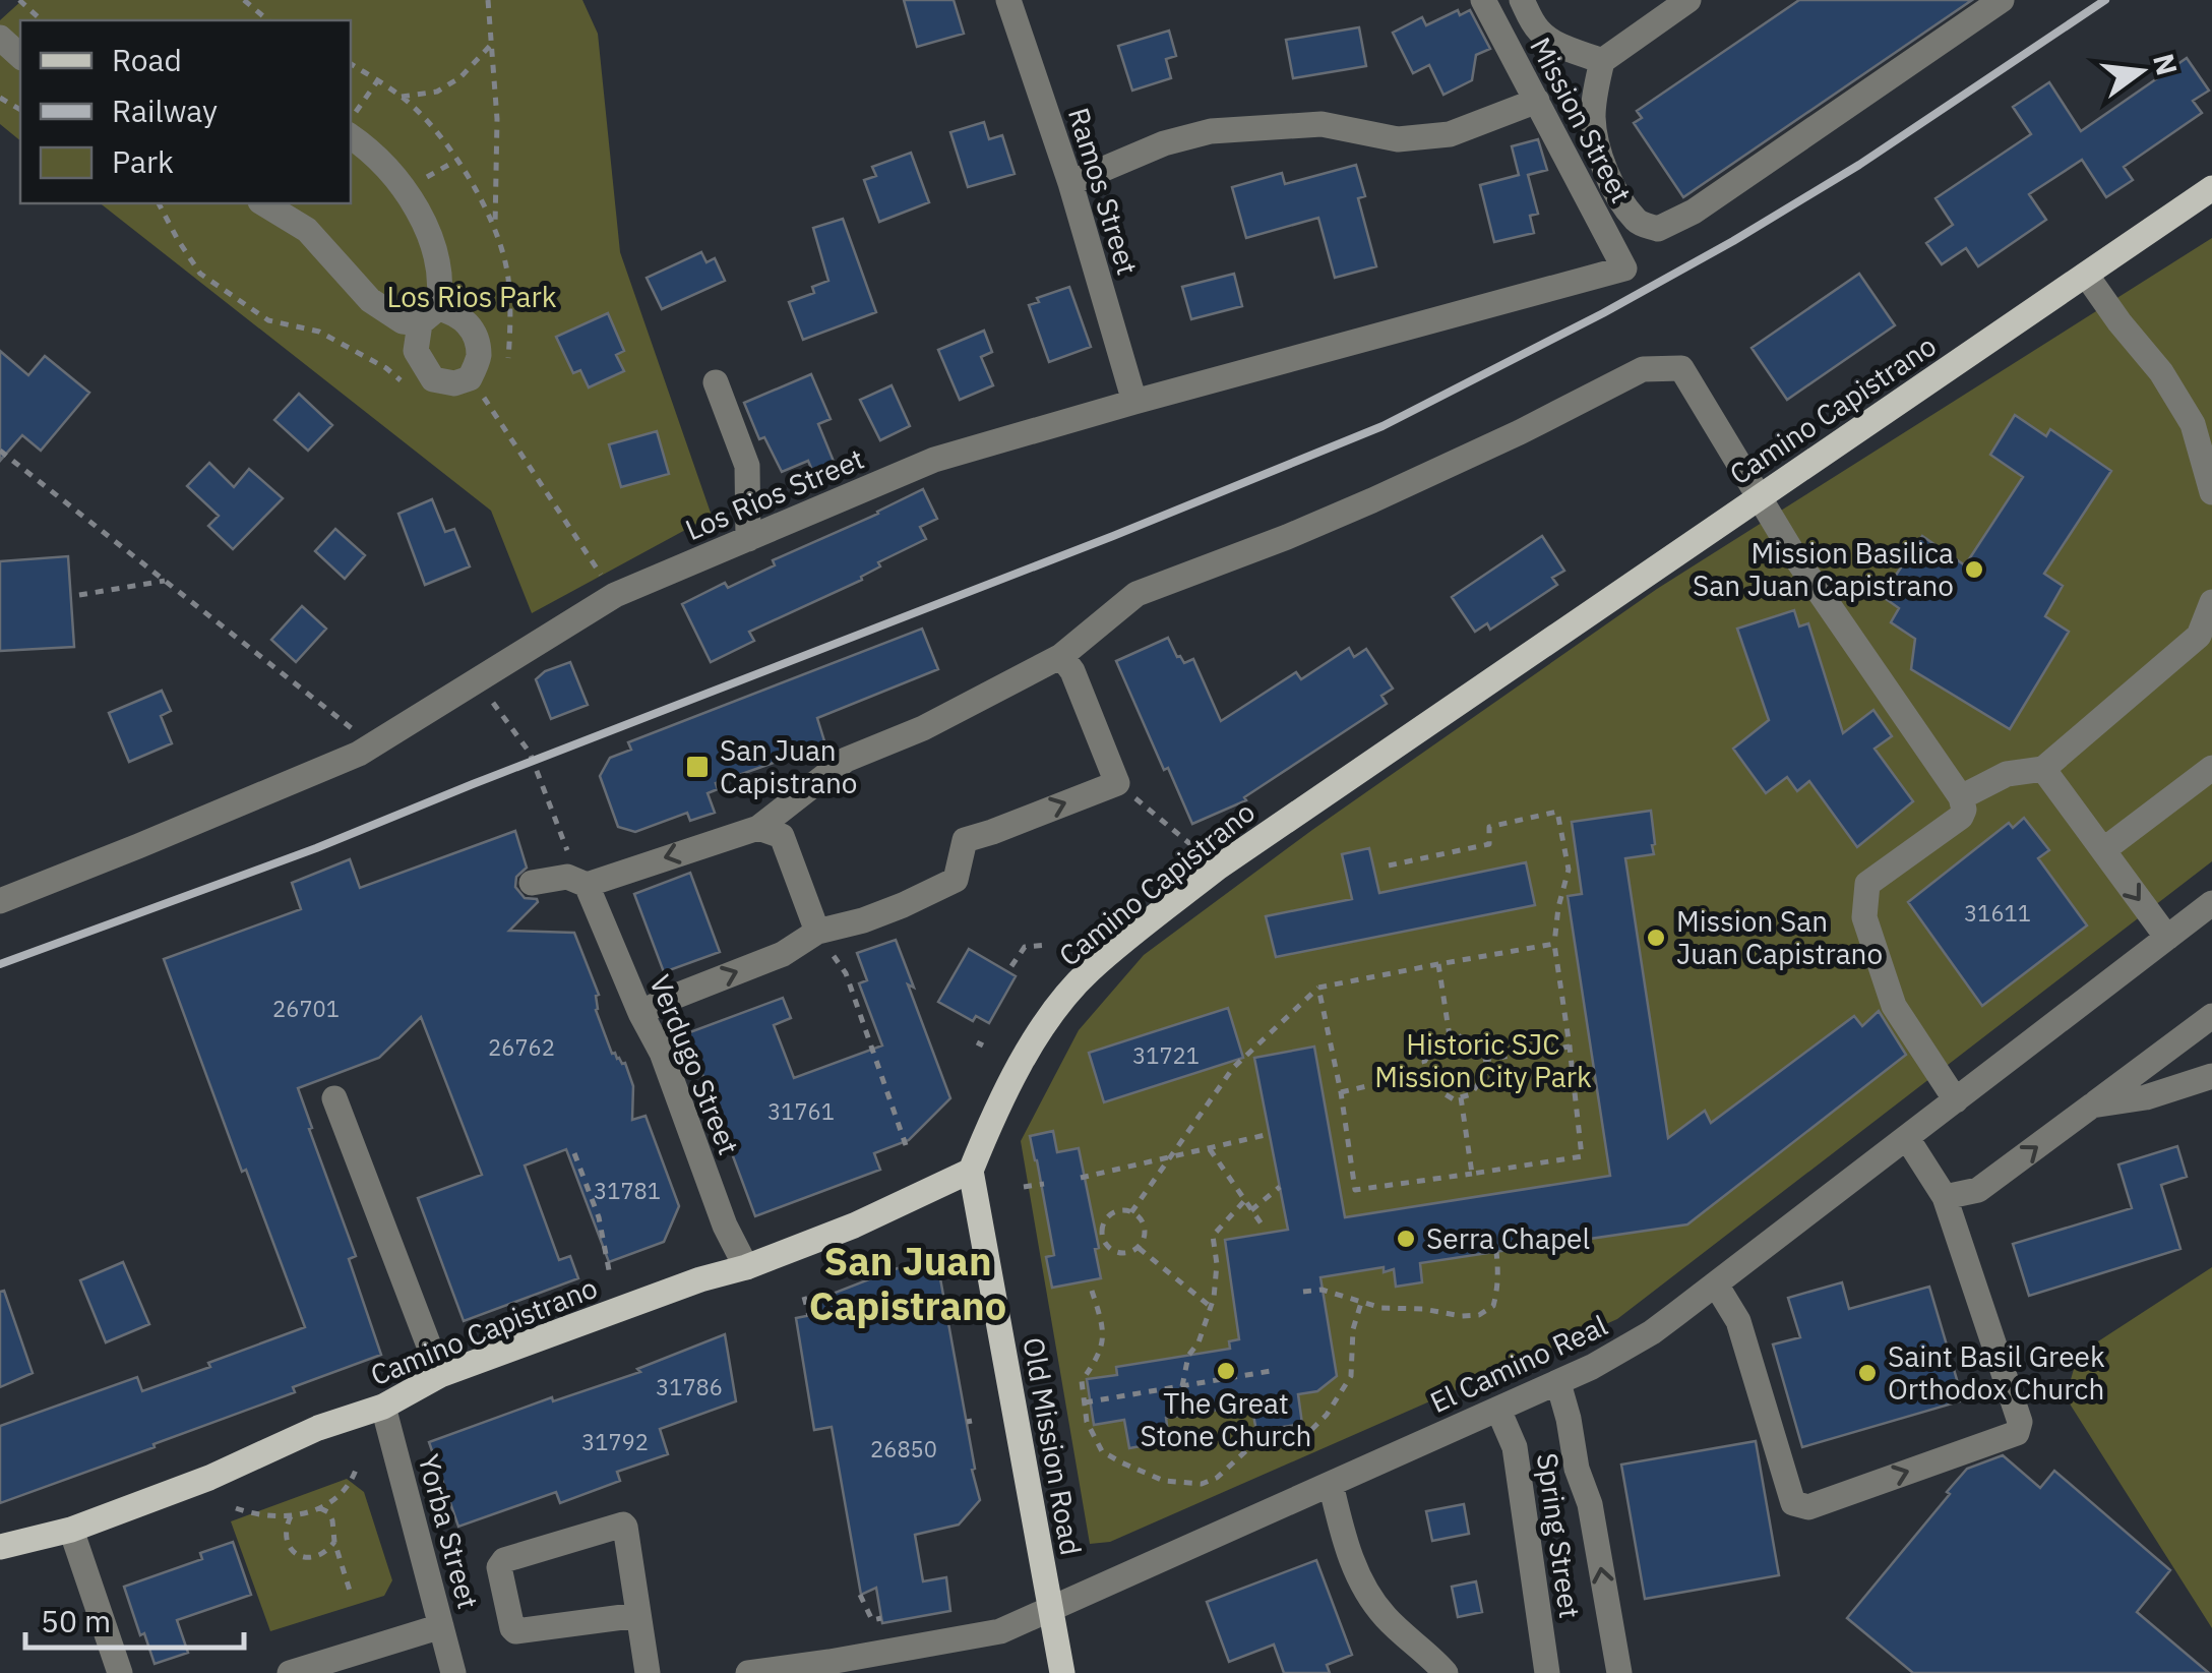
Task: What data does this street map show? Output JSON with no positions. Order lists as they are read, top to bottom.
{
  "streets": {
    "main road": ["Camino Capistrano", "Old Mission Road"],
    "street": [
      "Mission Street",
      "Ramos Street",
      "Los Rios Street",
      "Verdugo Street",
      "El Camino Real",
      "Yorba Street",
      "Spring Street"
    ]
  },
  "crossings": [
    ["Mission Street", "Los Rios Street"],
    ["Ramos Street", "Los Rios Street"],
    ["Camino Capistrano", "Verdugo Street"],
    ["Camino Capistrano", "Old Mission Road"],
    ["Camino Capistrano", "Yorba Street"],
    ["El Camino Real", "Old Mission Road"],
    ["El Camino Real", "Spring Street"]
  ],
  "districts": ["San Juan Capistrano"],
  "parks": ["Los Rios Park", "Historic SJC Mission City Park"],
  "places": {
    "other": [
      "Mission Basilica San Juan Capistrano",
      "Mission San Juan Capistrano",
      "Serra Chapel",
      "The Great Stone Church",
      "Saint Basil Greek Orthodox Church"
    ],
    "transit": ["San Juan Capistrano"]
  },
  "house_numbers": [
    "31611",
    "26701",
    "26762",
    "31721",
    "31761",
    "31781",
    "31786",
    "31792",
    "26850"
  ],
  "legend": ["Road", "Railway", "Park"],
  "scale_bar": "50 m",
  "north": "right"
}
